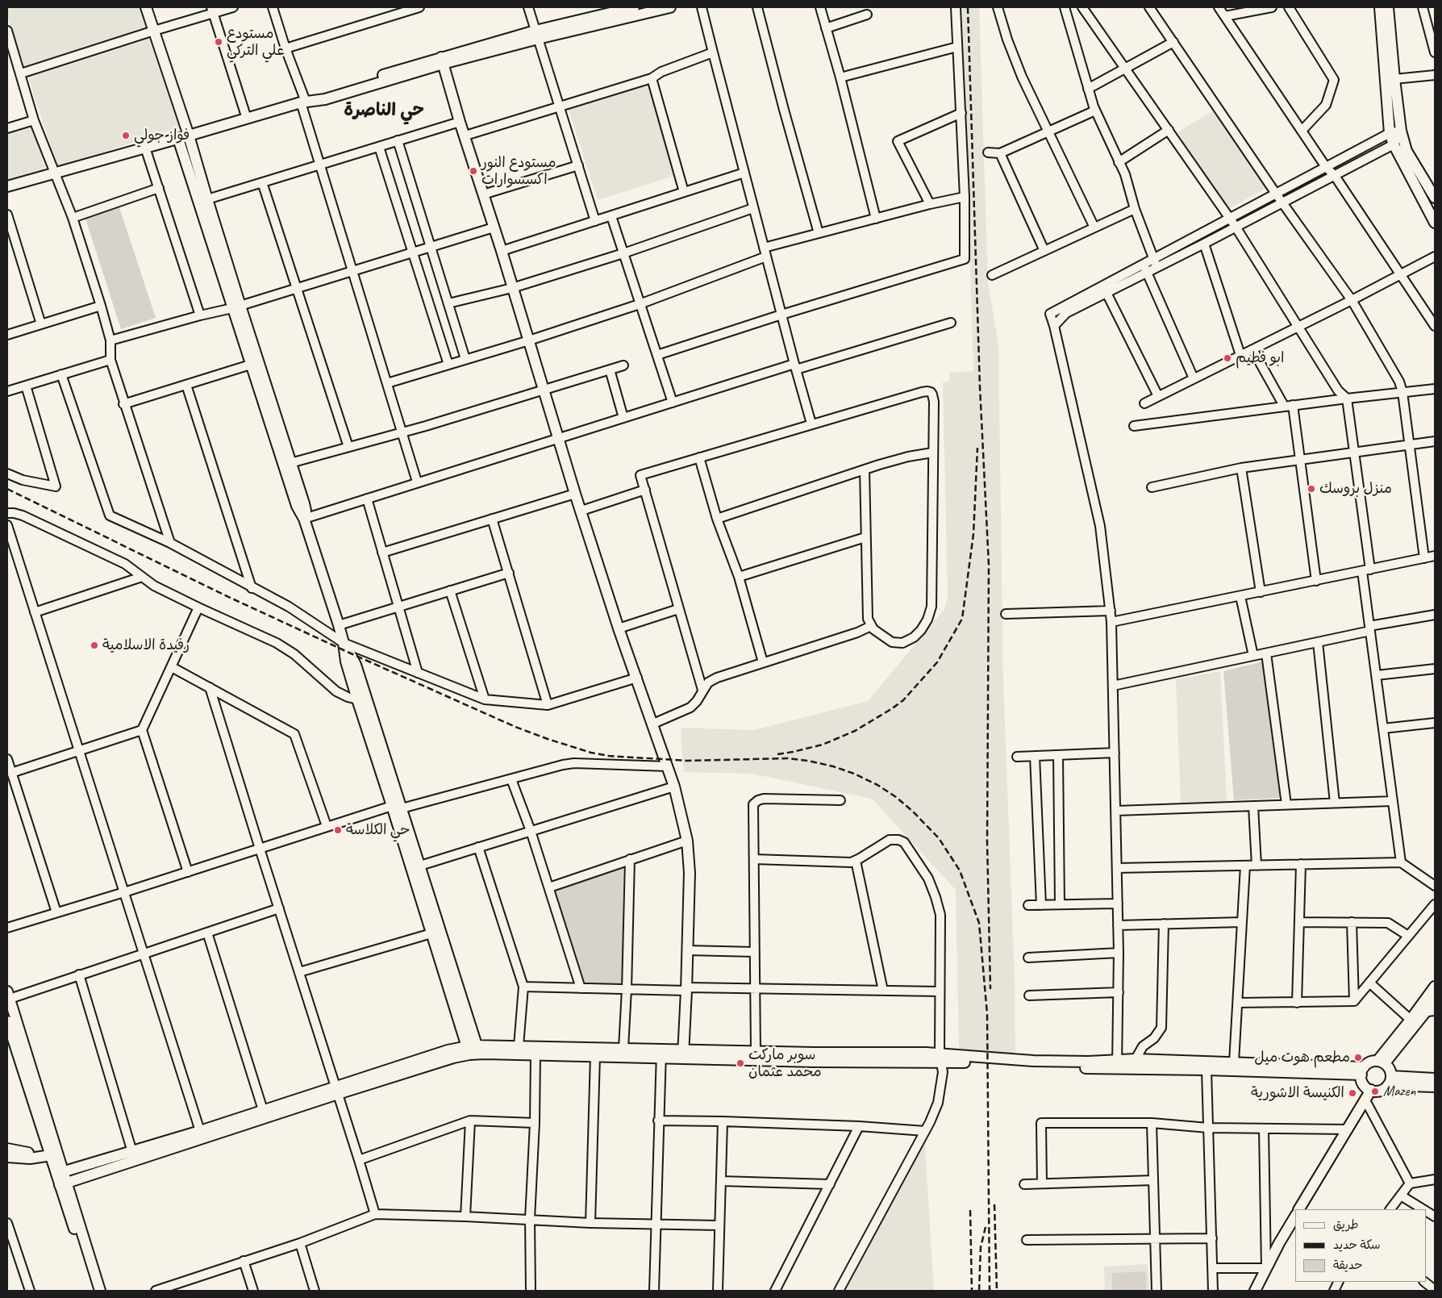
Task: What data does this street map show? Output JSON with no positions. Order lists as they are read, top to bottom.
{
  "districts": ["حي الناصرة"],
  "places": [
    "مستودع علي التركي",
    "فواز جولي",
    "مستودع النور اكسسوارات",
    "ابو فطيم",
    "منزل بروسك",
    "رفيدة الاسلامية",
    "حي الكلاسة",
    "مطعم هوت ميل",
    "سوبر ماركت محمد عثمان",
    "Mazen",
    "الكنيسة الاشورية"
  ],
  "legend": ["طريق", "سكة حديد", "حديقة"]
}
